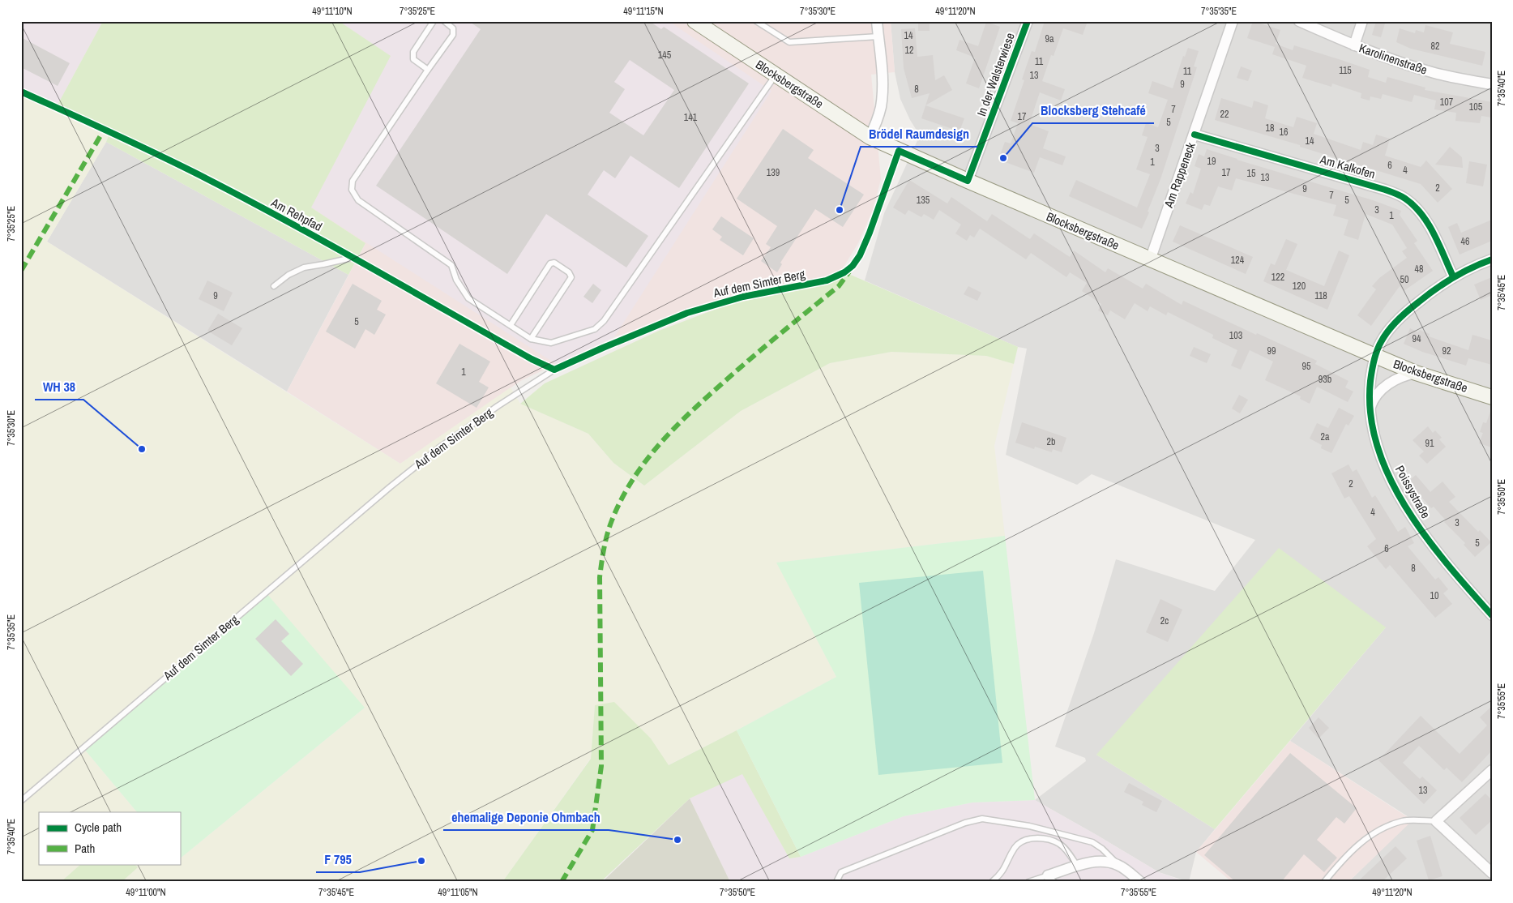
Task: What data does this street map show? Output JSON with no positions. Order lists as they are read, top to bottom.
{
  "streets": {
    "main road": ["Blocksbergstraße"],
    "street": [
      "Karolinenstraße",
      "In der Walsterwiese",
      "Am Kalkofen",
      "Am Rappeneck",
      "Poissystraße"
    ],
    "lane": ["Am Rehpfad", "Auf dem Simter Berg"]
  },
  "crossings": [
    ["In der Walsterwiese", "Blocksbergstraße"],
    ["Blocksbergstraße", "Am Rappeneck"],
    ["Blocksbergstraße", "Auf dem Simter Berg"],
    ["Blocksbergstraße", "Poissystraße"],
    ["Am Kalkofen", "Am Rappeneck"],
    ["Am Kalkofen", "Poissystraße"],
    ["Am Rehpfad", "Auf dem Simter Berg"]
  ],
  "places": [
    "Blocksberg Stehcafé",
    "Brödel Raumdesign",
    "WH 38",
    "ehemalige Deponie Ohmbach",
    "F 795"
  ],
  "house_numbers": [
    "14",
    "9a",
    "82",
    "12",
    "145",
    "11",
    "115",
    "11",
    "13",
    "9",
    "8",
    "107",
    "105",
    "7",
    "22",
    "17",
    "141",
    "5",
    "18",
    "16",
    "14",
    "3",
    "19",
    "1",
    "6",
    "4",
    "139",
    "17",
    "15",
    "13",
    "2",
    "9",
    "7",
    "135",
    "5",
    "3",
    "1",
    "46",
    "124",
    "48",
    "122",
    "50",
    "120",
    "9",
    "118",
    "5",
    "103",
    "94",
    "99",
    "92",
    "95",
    "1",
    "93b",
    "2a",
    "2b",
    "91",
    "2",
    "4",
    "3",
    "5",
    "6",
    "8",
    "10",
    "2c",
    "13"
  ],
  "legend": ["Cycle path", "Path"],
  "coordinates": [
    "49°11'10\"N",
    "7°35'25\"E",
    "49°11'15\"N",
    "7°35'30\"E",
    "49°11'20\"N",
    "7°35'35\"E",
    "7°35'40\"E",
    "7°35'45\"E",
    "7°35'50\"E",
    "7°35'55\"E",
    "49°11'00\"N",
    "49°11'05\"N"
  ]
}
